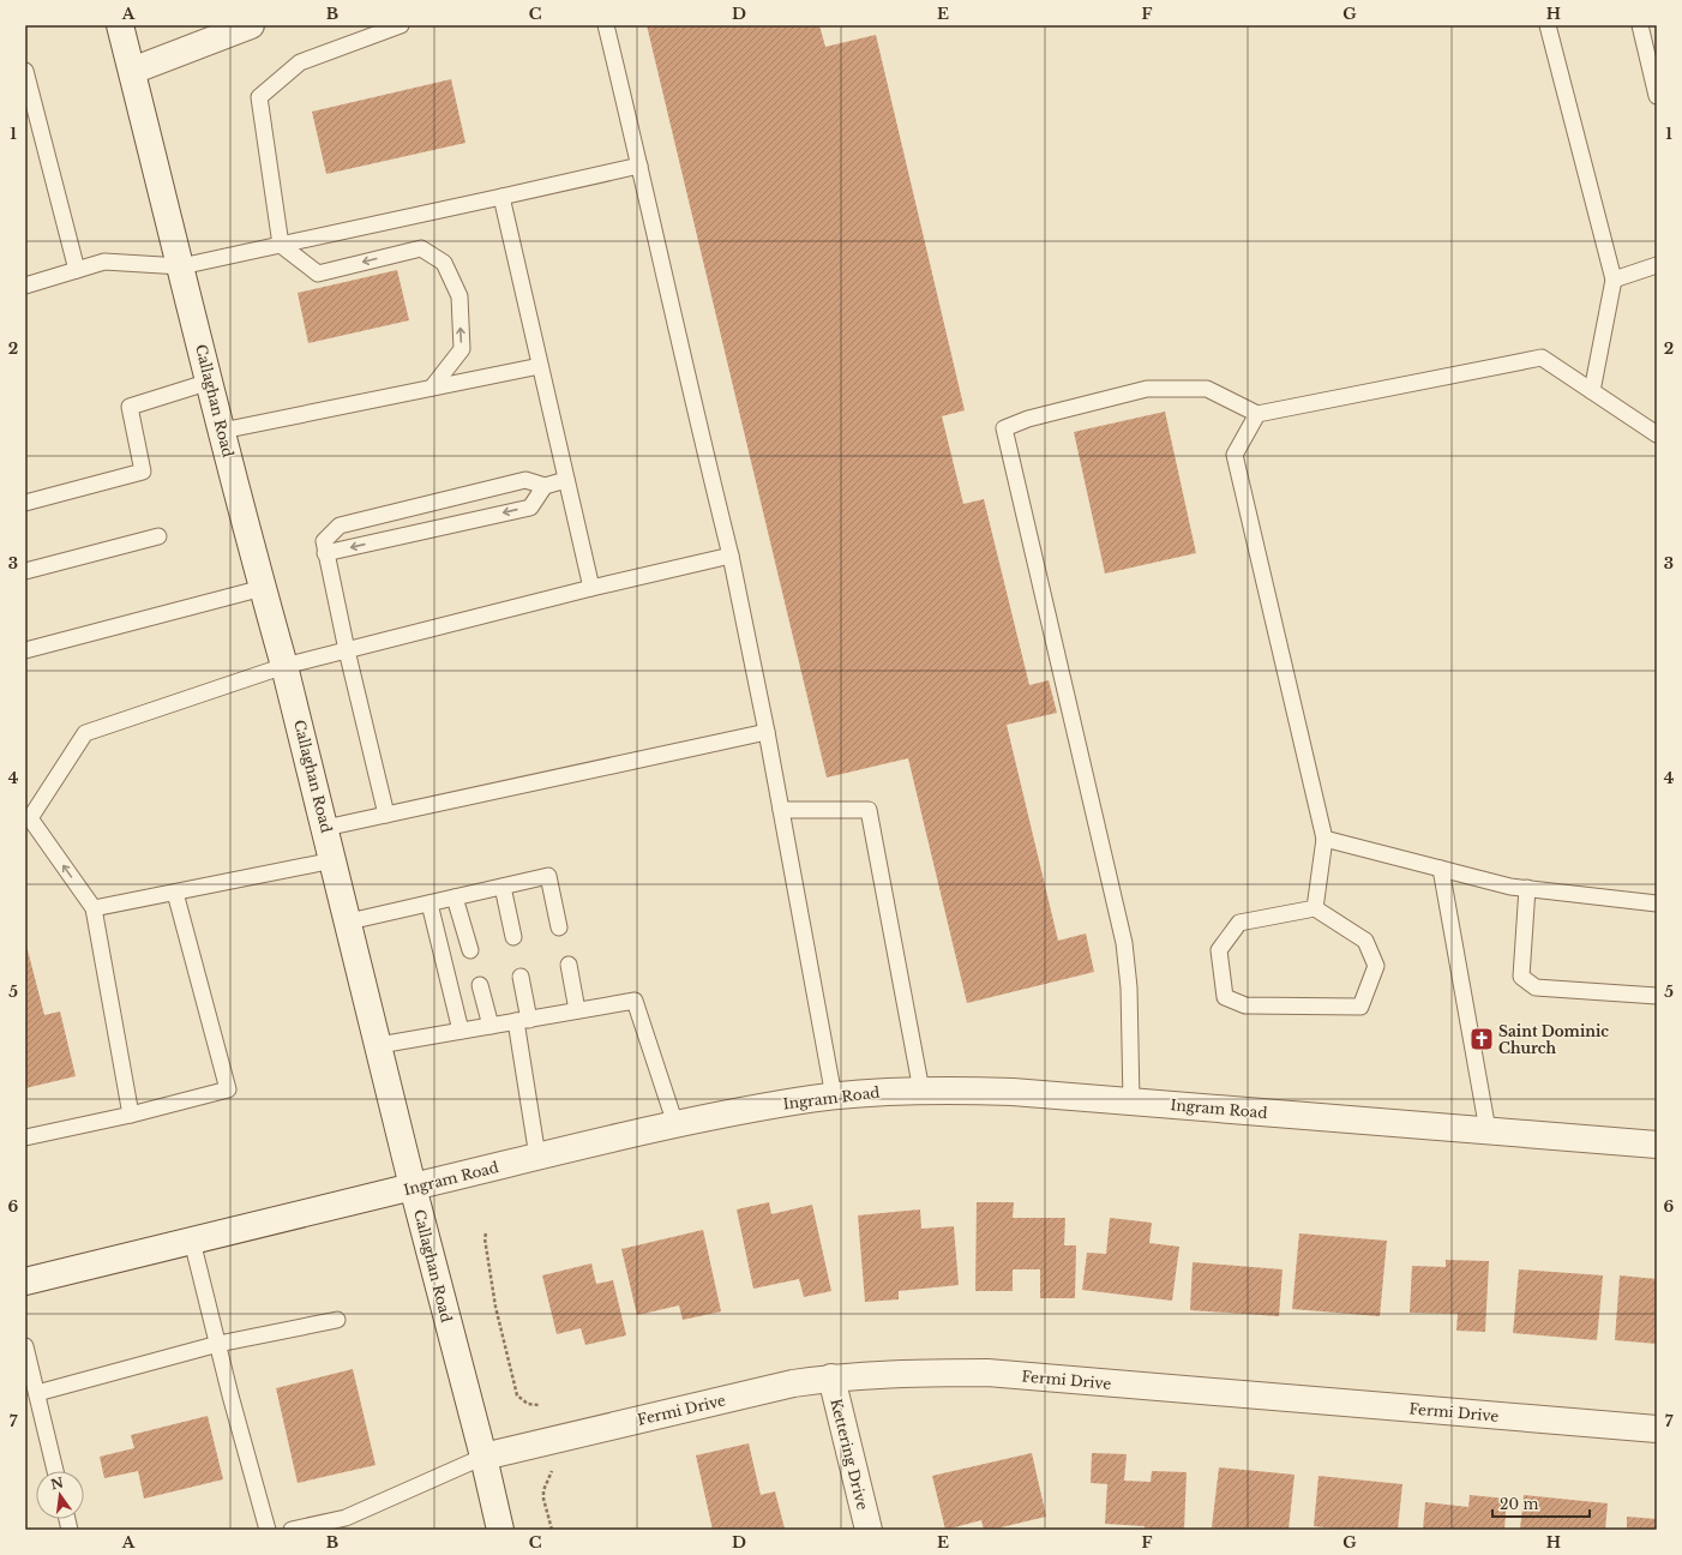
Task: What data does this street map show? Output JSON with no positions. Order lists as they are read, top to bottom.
{
  "streets": {
    "street": [
      "Callaghan Road",
      "Ingram Road",
      "Fermi Drive",
      "Kettering Drive"
    ]
  },
  "crossings": [
    ["Callaghan Road", "Ingram Road"],
    ["Callaghan Road", "Fermi Drive"],
    ["Fermi Drive", "Kettering Drive"]
  ],
  "places": {
    "church": ["Saint Dominic Church"]
  },
  "scale_bar": "20 m",
  "north": "top",
  "grid": {
    "columns": [
      "A",
      "B",
      "C",
      "D",
      "E",
      "F",
      "G",
      "H"
    ],
    "rows": [
      "1",
      "2",
      "3",
      "4",
      "5",
      "6",
      "7"
    ]
  }
}
